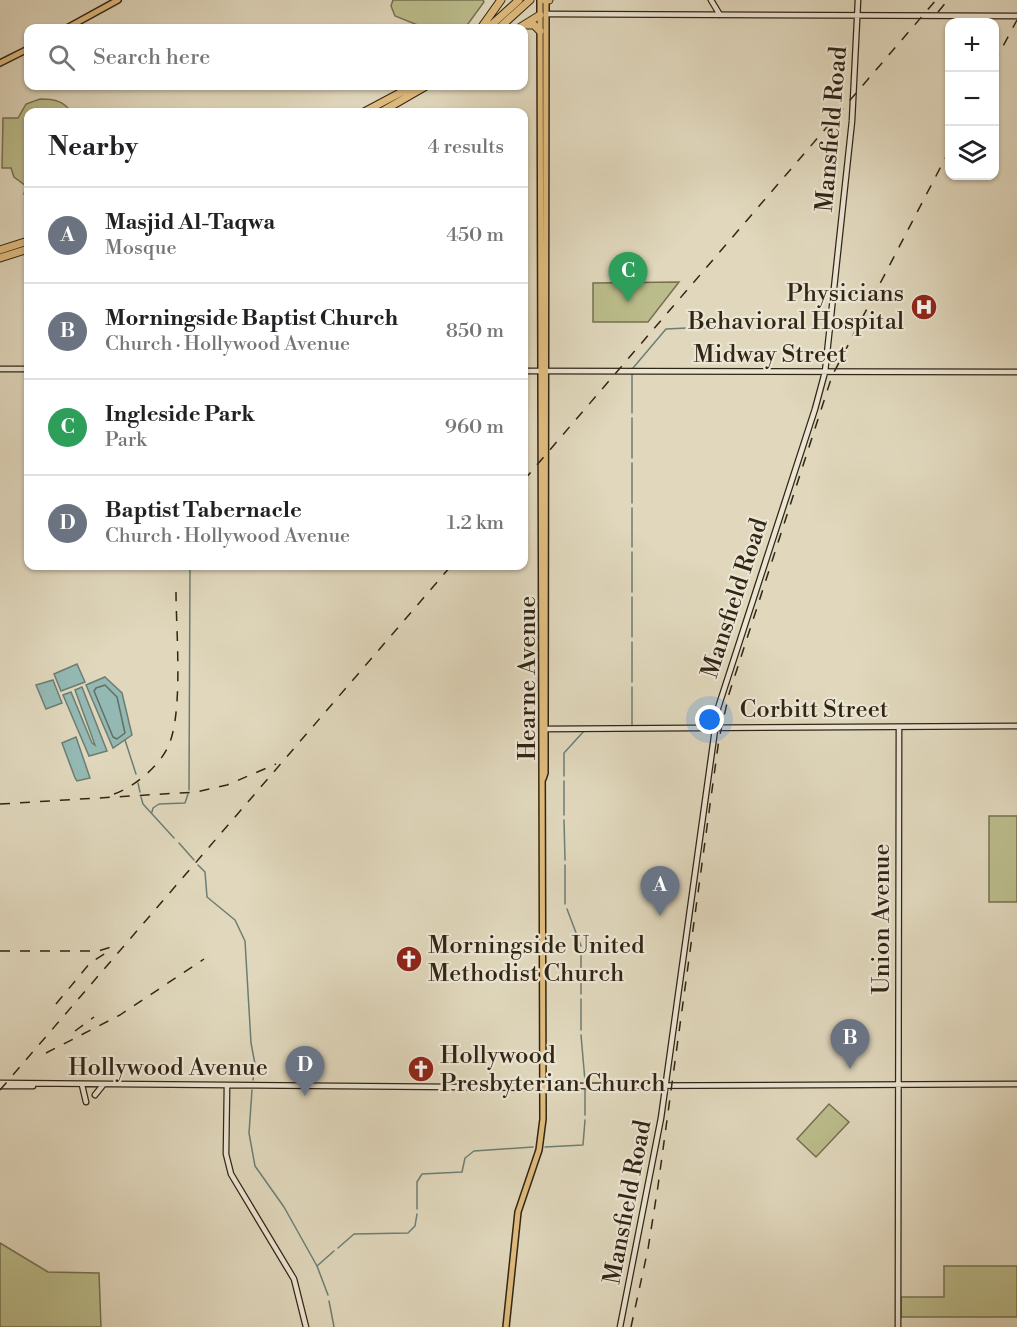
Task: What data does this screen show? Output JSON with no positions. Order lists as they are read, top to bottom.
{
  "streets": {
    "main road": [
      "Mansfield Road",
      "Midway Street",
      "Hearne Avenue",
      "Corbitt Street",
      "Union Avenue",
      "Hollywood Avenue"
    ]
  },
  "crossings": [
    ["Mansfield Road", "Midway Street"],
    ["Mansfield Road", "Corbitt Street"],
    ["Mansfield Road", "Hollywood Avenue"],
    ["Midway Street", "Hearne Avenue"],
    ["Hearne Avenue", "Corbitt Street"],
    ["Hearne Avenue", "Hollywood Avenue"],
    ["Corbitt Street", "Union Avenue"],
    ["Union Avenue", "Hollywood Avenue"]
  ],
  "places": {
    "hospital": ["Physicians Behavioral Hospital"],
    "church": ["Morningside United Methodist Church", "Hollywood Presbyterian Church"]
  },
  "page": {
    "map_buttons": ["+", "−"],
    "search": "Search here",
    "heading": ["Nearby", "4 results"],
    "list": [
      {
        "mark": "A",
        "name": "Masjid Al-Taqwa",
        "note": "Mosque",
        "value": "450 m"
      },
      {
        "mark": "B",
        "name": "Morningside Baptist Church",
        "note": "Church · Hollywood Avenue",
        "value": "850 m"
      },
      {
        "mark": "C",
        "name": "Ingleside Park",
        "note": "Park",
        "value": "960 m"
      },
      {
        "mark": "D",
        "name": "Baptist Tabernacle",
        "note": "Church · Hollywood Avenue",
        "value": "1.2 km"
      }
    ],
    "pins": [
      "C",
      "A",
      "B",
      "D"
    ]
  }
}
